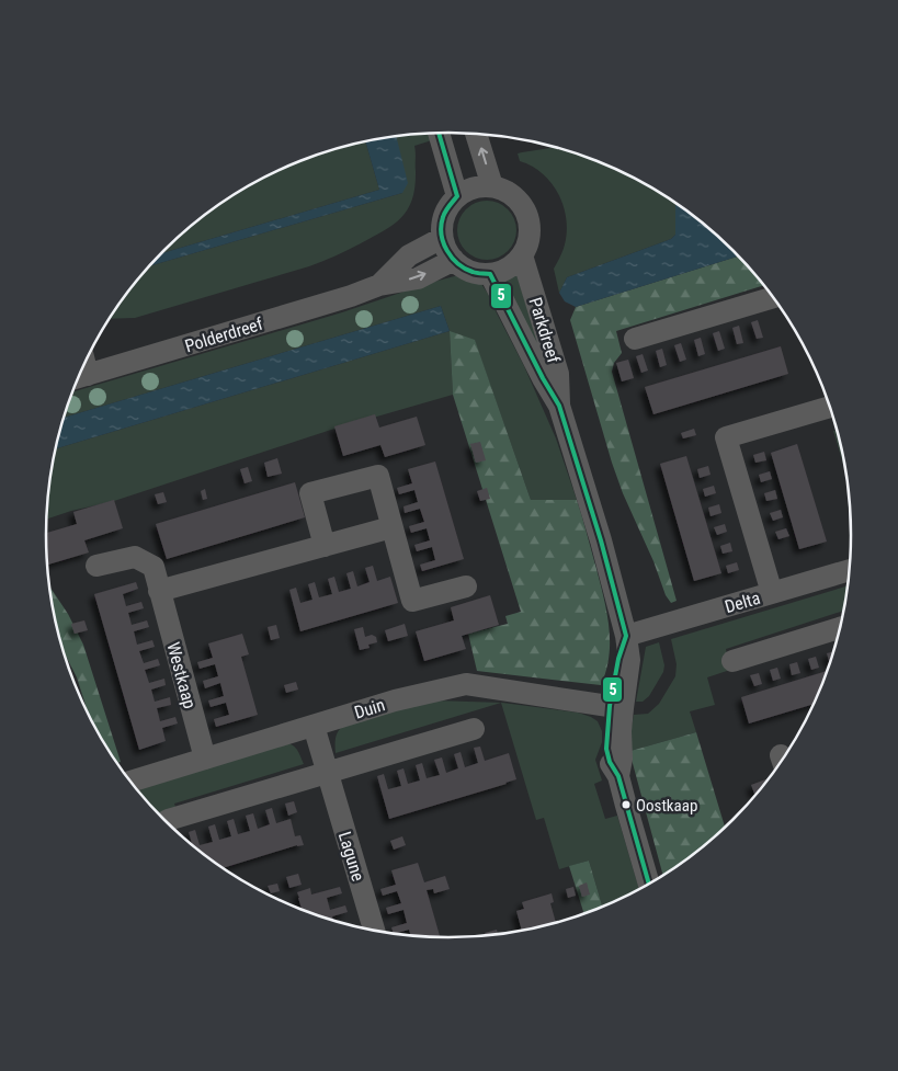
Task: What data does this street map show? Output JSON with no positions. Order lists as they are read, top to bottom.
{
  "streets": {
    "street": [
      "Parkdreef",
      "Polderdreef",
      "Delta",
      "Westkaap",
      "Duin",
      "Lagune"
    ]
  },
  "crossings": [
    ["Parkdreef", "Polderdreef"],
    ["Parkdreef", "Delta"],
    ["Parkdreef", "Duin"],
    ["Westkaap", "Duin"],
    ["Duin", "Lagune"]
  ],
  "places": ["Oostkaap"],
  "lines": ["transit line 5"]
}
